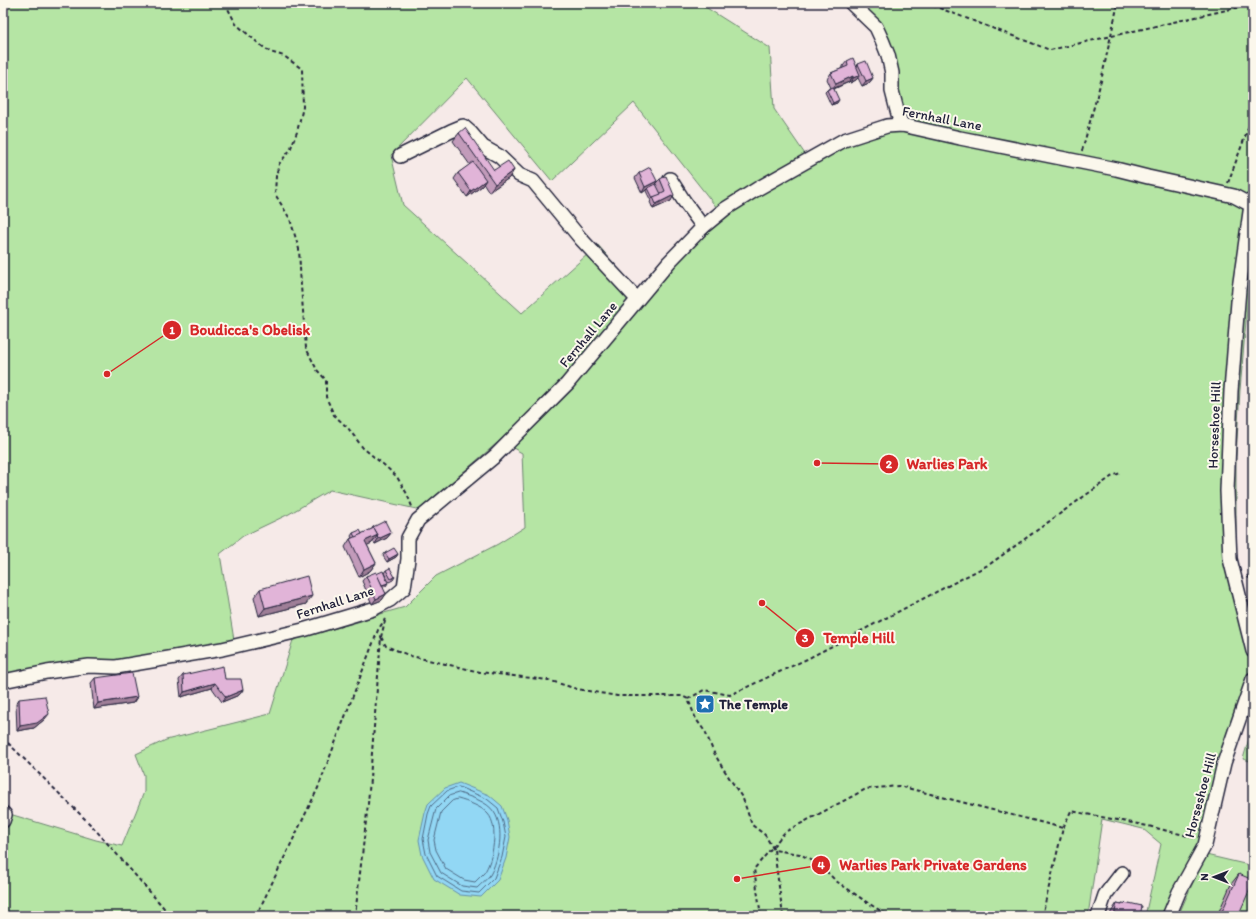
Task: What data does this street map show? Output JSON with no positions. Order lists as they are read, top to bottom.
{
  "streets": {
    "street": ["Fernhall Lane", "Horseshoe Hill"]
  },
  "crossings": [
    ["Fernhall Lane", "Horseshoe Hill"]
  ],
  "places": {
    "other": [
      "Boudicca's Obelisk",
      "Warlies Park",
      "Temple Hill",
      "Warlies Park Private Gardens"
    ],
    "place": ["The Temple"]
  },
  "north": "left"
}
